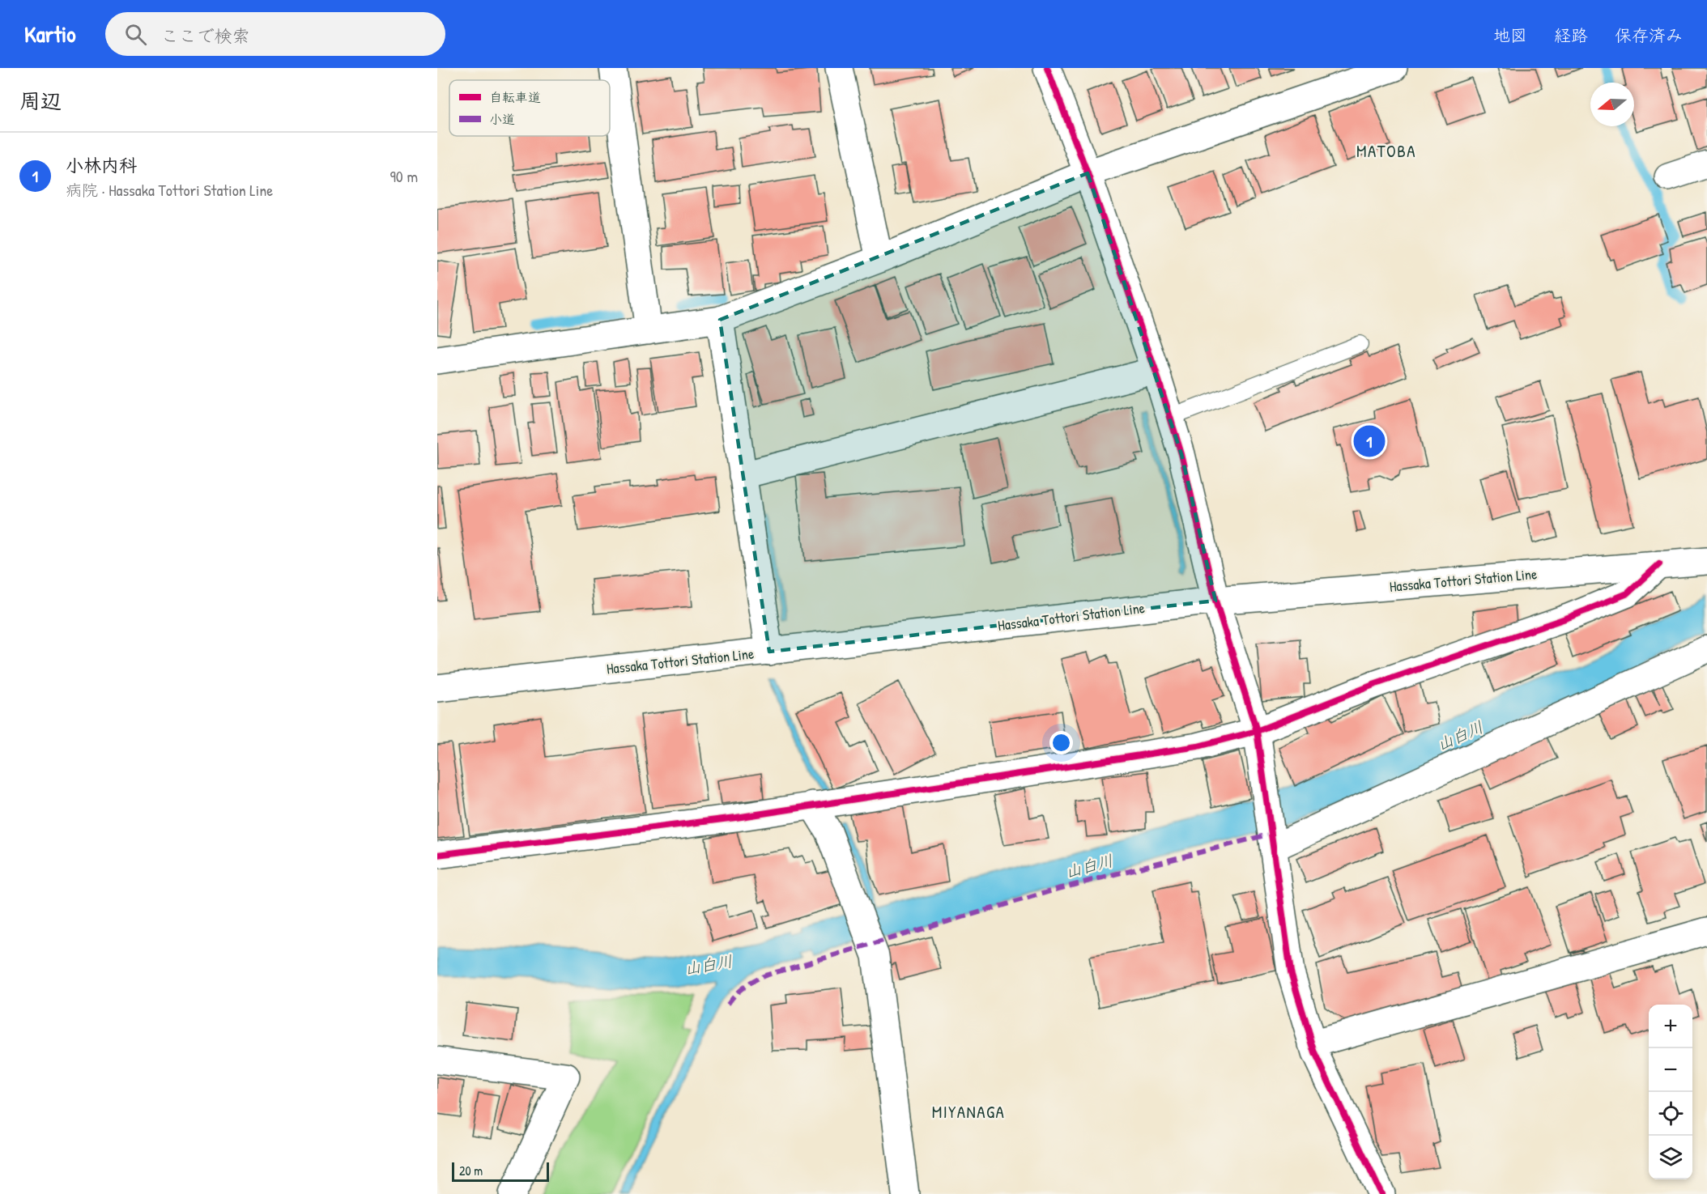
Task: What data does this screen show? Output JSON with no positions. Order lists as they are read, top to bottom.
{
  "streets": {
    "street": ["Hassaka Tottori Station Line"]
  },
  "districts": ["MATOBA", "MIYANAGA"],
  "water": ["山白川"],
  "legend": ["自転車道", "小道"],
  "scale_bar": "20 m",
  "north": "left",
  "page": {
    "header": "Kartio",
    "search": "ここで検索",
    "nav": ["地図", "経路", "保存済み"],
    "heading": "周辺",
    "list": [
      {
        "mark": "1",
        "name": "小林内科",
        "note": "病院 · Hassaka Tottori Station Line",
        "value": "90 m"
      }
    ],
    "pins": "1",
    "map_buttons": ["+", "−"],
    "scale": "20 m"
  }
}
